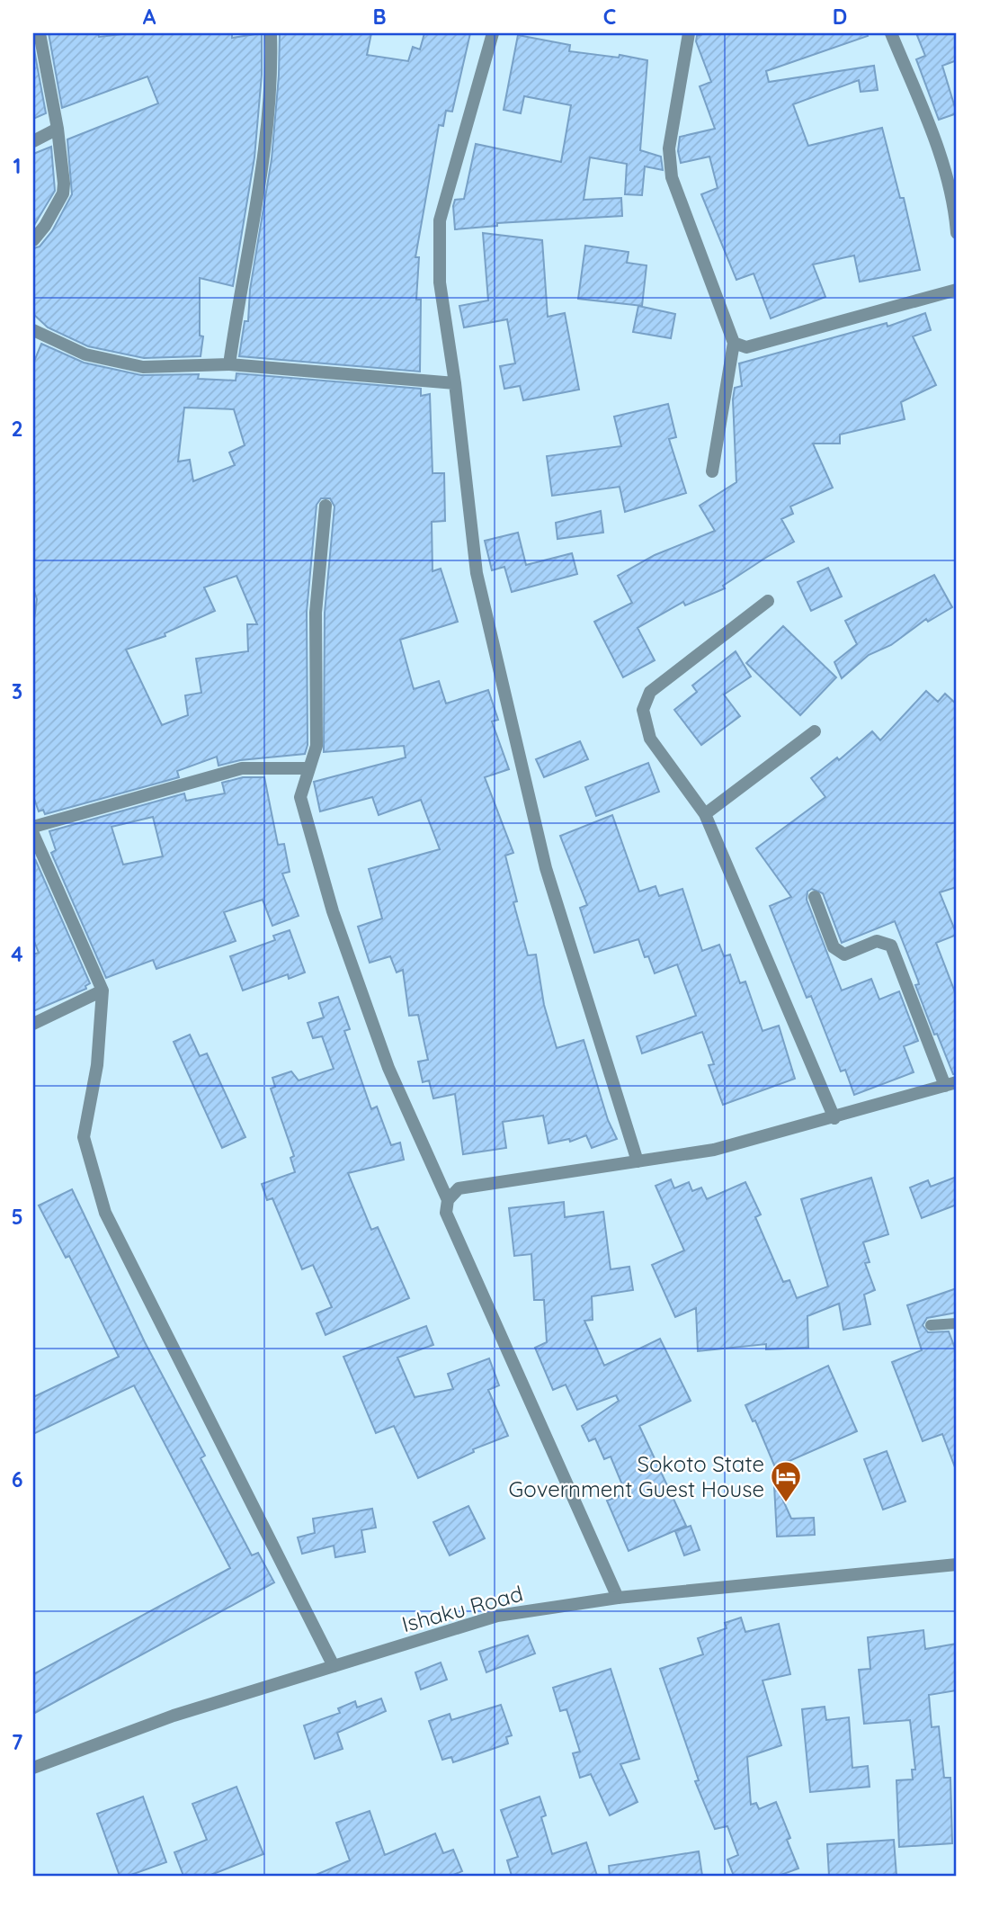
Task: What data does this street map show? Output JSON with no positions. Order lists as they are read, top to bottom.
{
  "streets": {
    "street": ["Ishaku Road"]
  },
  "places": {
    "hotel": ["Sokoto State Government Guest House"]
  },
  "grid": {
    "columns": [
      "A",
      "B",
      "C",
      "D"
    ],
    "rows": [
      "1",
      "2",
      "3",
      "4",
      "5",
      "6",
      "7"
    ]
  }
}
